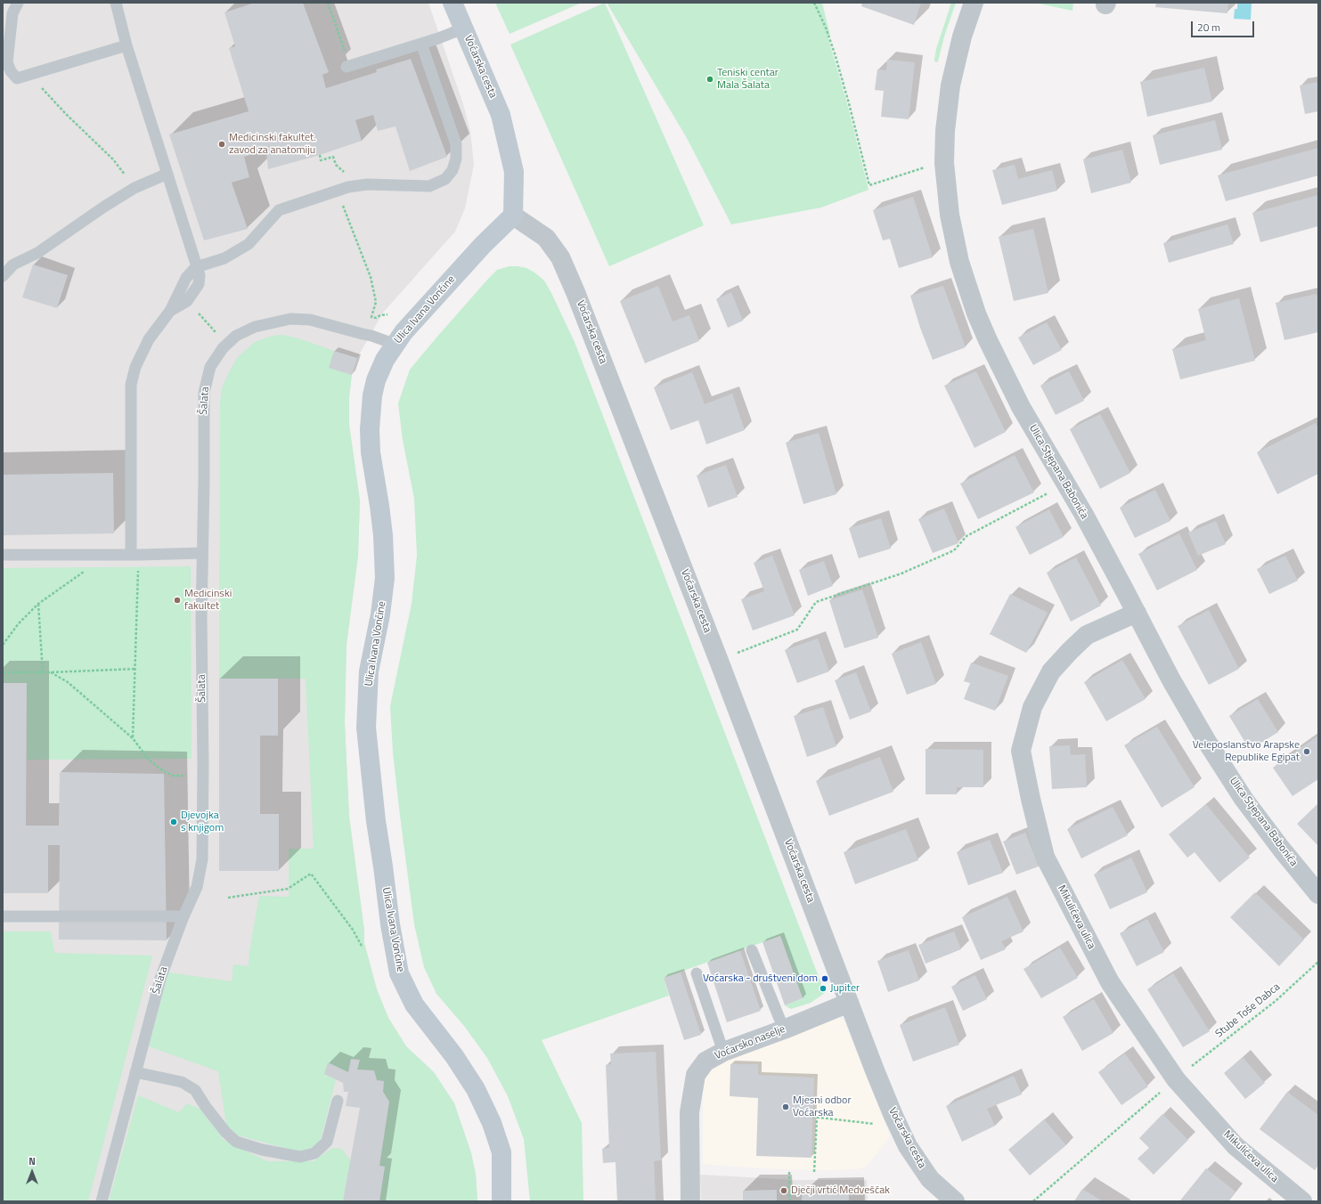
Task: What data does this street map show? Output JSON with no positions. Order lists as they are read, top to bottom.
{
  "streets": {
    "main road": ["Voćarska cesta", "Ulica Ivana Vončine"],
    "street": ["Ulica Stjepana Babonića", "Mikulićeva ulica", "Voćarsko naselje"],
    "lane": ["Šalata"],
    "path": ["Stube Toše Dabca"]
  },
  "crossings": [
    ["Voćarska cesta", "Ulica Ivana Vončine"],
    ["Voćarska cesta", "Voćarsko naselje"],
    ["Ulica Ivana Vončine", "Šalata"],
    ["Ulica Stjepana Babonića", "Mikulićeva ulica"]
  ],
  "places": [
    "Teniski centar Mala Šalata",
    "Medicinski fakultet. zavod za anatomiju",
    "Medicinski fakultet",
    "Veleposlanstvo Arapske Republike Egipat",
    "Djevojka s knjigom",
    "Voćarska - društveni dom",
    "Jupiter",
    "Mjesni odbor Voćarska",
    "Dječji vrtić Medveščak"
  ],
  "scale_bar": "20 m",
  "north": "top"
}
